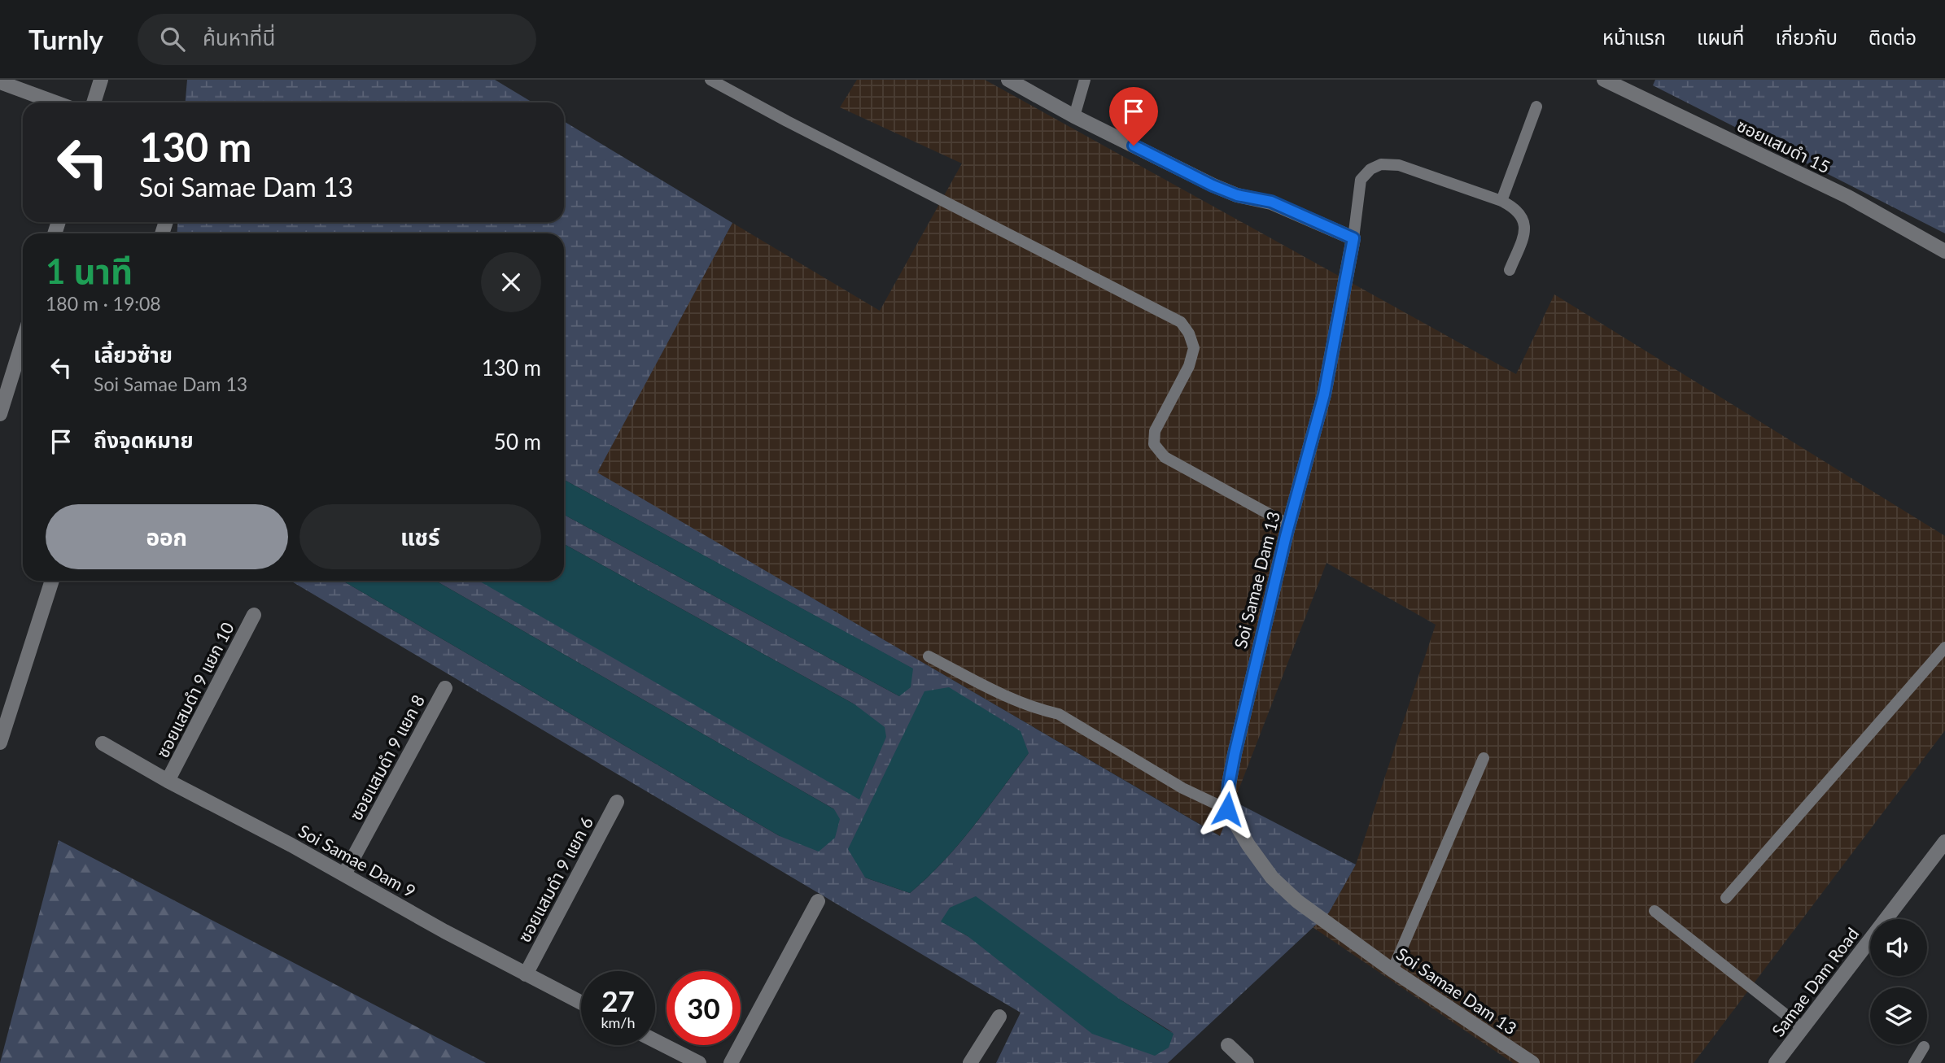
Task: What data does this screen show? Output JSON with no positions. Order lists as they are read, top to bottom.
{
  "streets": {
    "street": [
      "ซอยแสมดำ 15",
      "Soi Samae Dam 13",
      "ซอยแสมดำ 9 แยก 10",
      "ซอยแสมดำ 9 แยก 8",
      "Soi Samae Dam 9",
      "ซอยแสมดำ 9 แยก 6",
      "Samae Dam Road"
    ]
  },
  "crossings": [
    ["ซอยแสมดำ 9 แยก 10", "Soi Samae Dam 9"],
    ["ซอยแสมดำ 9 แยก 8", "Soi Samae Dam 9"],
    ["Soi Samae Dam 9", "ซอยแสมดำ 9 แยก 6"]
  ],
  "page": {
    "header": "Turnly",
    "search": "ค้นหาที่นี่",
    "nav": [
      "หน้าแรก",
      "แผนที่",
      "เกี่ยวกับ",
      "ติดต่อ"
    ],
    "turn": ["130 m", "Soi Samae Dam 13"],
    "heading": ["1 นาที", "180 m · 19:08"],
    "list": [
      {
        "name": "เลี้ยวซ้าย",
        "note": "Soi Samae Dam 13",
        "value": "130 m"
      },
      {
        "name": "ถึงจุดหมาย",
        "value": "50 m"
      }
    ],
    "buttons": ["ออก", "แชร์"],
    "speed": "27 km/h",
    "limit": "30"
  }
}
